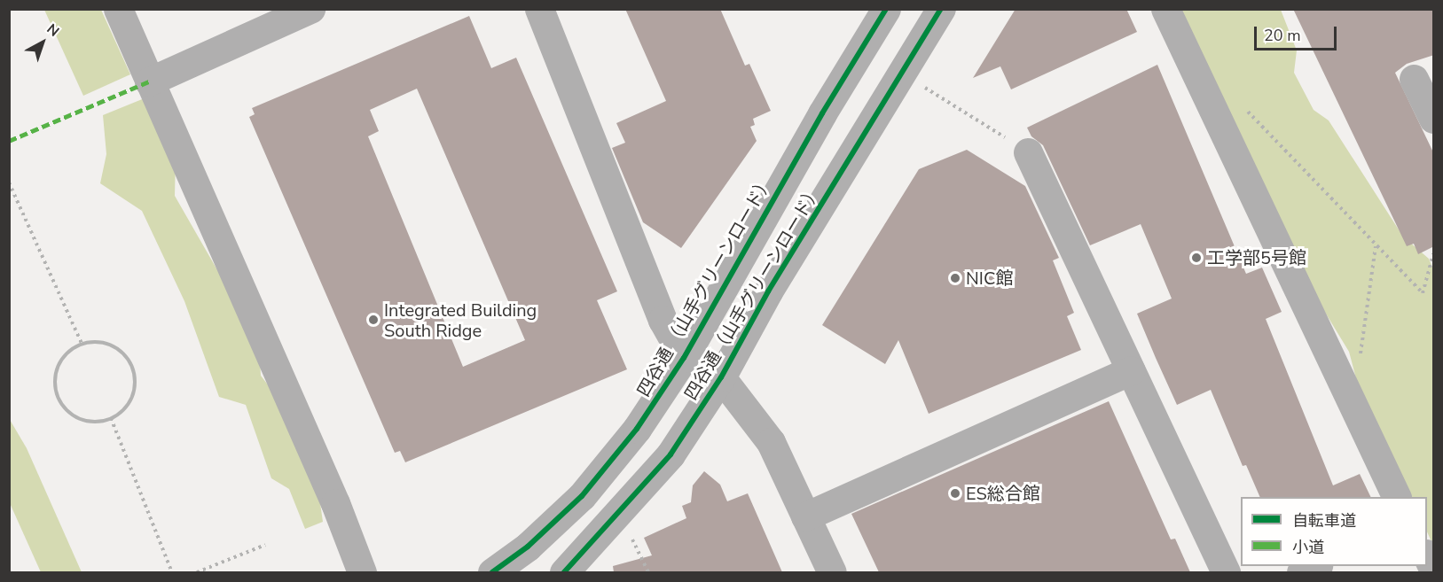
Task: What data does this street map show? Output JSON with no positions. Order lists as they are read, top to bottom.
{
  "streets": {
    "street": ["四谷通 （山手グリーンロード）", "四谷通（山手グリーンロード）"]
  },
  "places": [
    "工学部5号館",
    "NIC館",
    "Integrated Building South Ridge",
    "ES総合館"
  ],
  "legend": ["自転車道", "小道"],
  "scale_bar": "20 m",
  "north": "top right"
}
